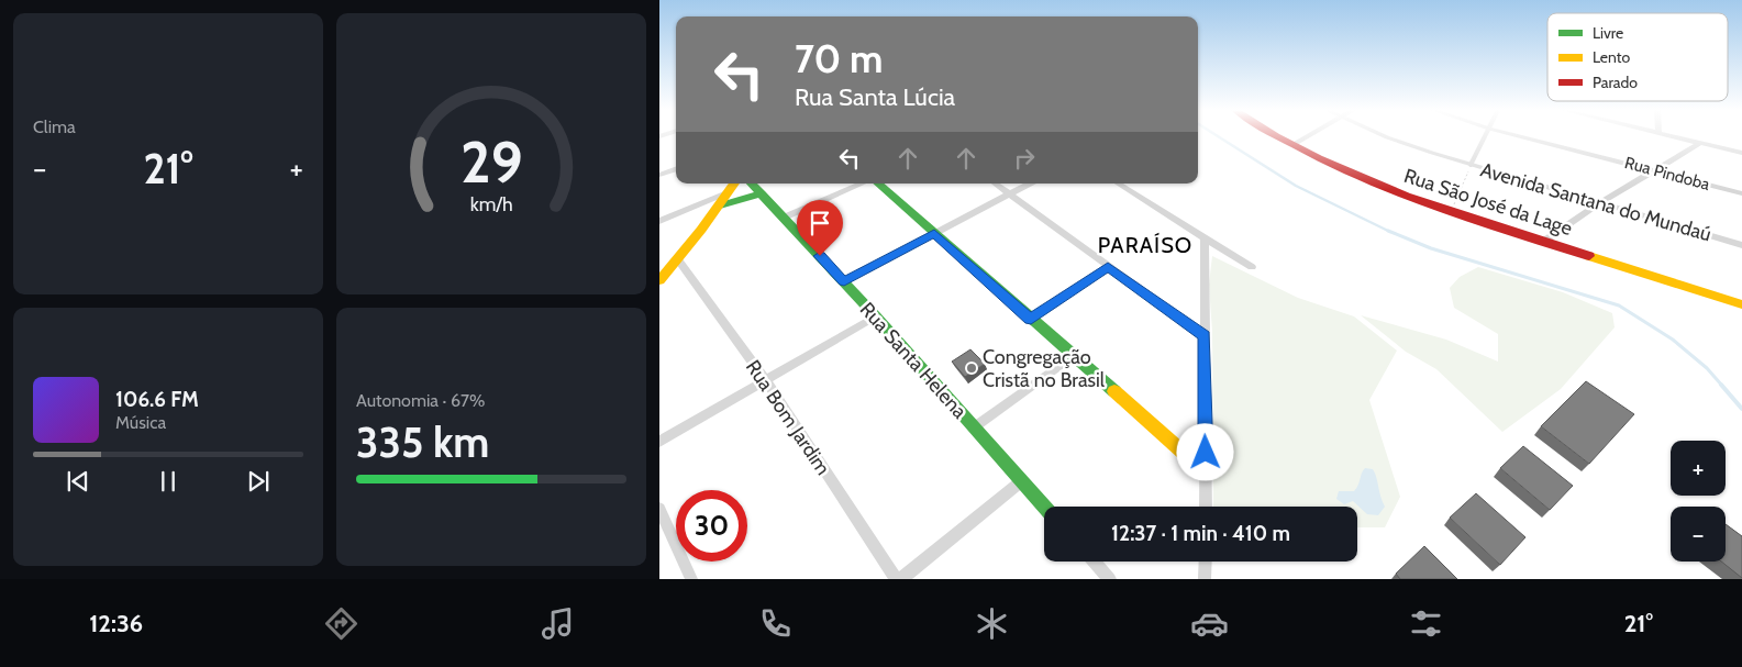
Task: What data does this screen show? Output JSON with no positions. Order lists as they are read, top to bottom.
{
  "streets": {
    "street": [
      "Rua Pindoba",
      "Rua São José da Lage",
      "Avenida Santana do Mundaú",
      "Rua Santa Helena",
      "Rua Bom Jardim"
    ]
  },
  "districts": ["PARAÍSO"],
  "places": ["Congregação Cristã no Brasil"],
  "legend": ["Livre", "Lento", "Parado"],
  "page": {
    "tile": [
      "Clima",
      ["Autonomia · 67%", "335 km"]
    ],
    "turn": ["70 m", "Rua Santa Lúcia"],
    "heat": ["−", "21°", "+"],
    "song": ["106.6 FM", "Música"],
    "map_buttons": ["+", "−"],
    "limit": "30",
    "trip": "12:37 · 1 min · 410 m",
    "tabs": ["12:36", "21°"],
    "gauge": ["29", "km/h"]
  }
}
